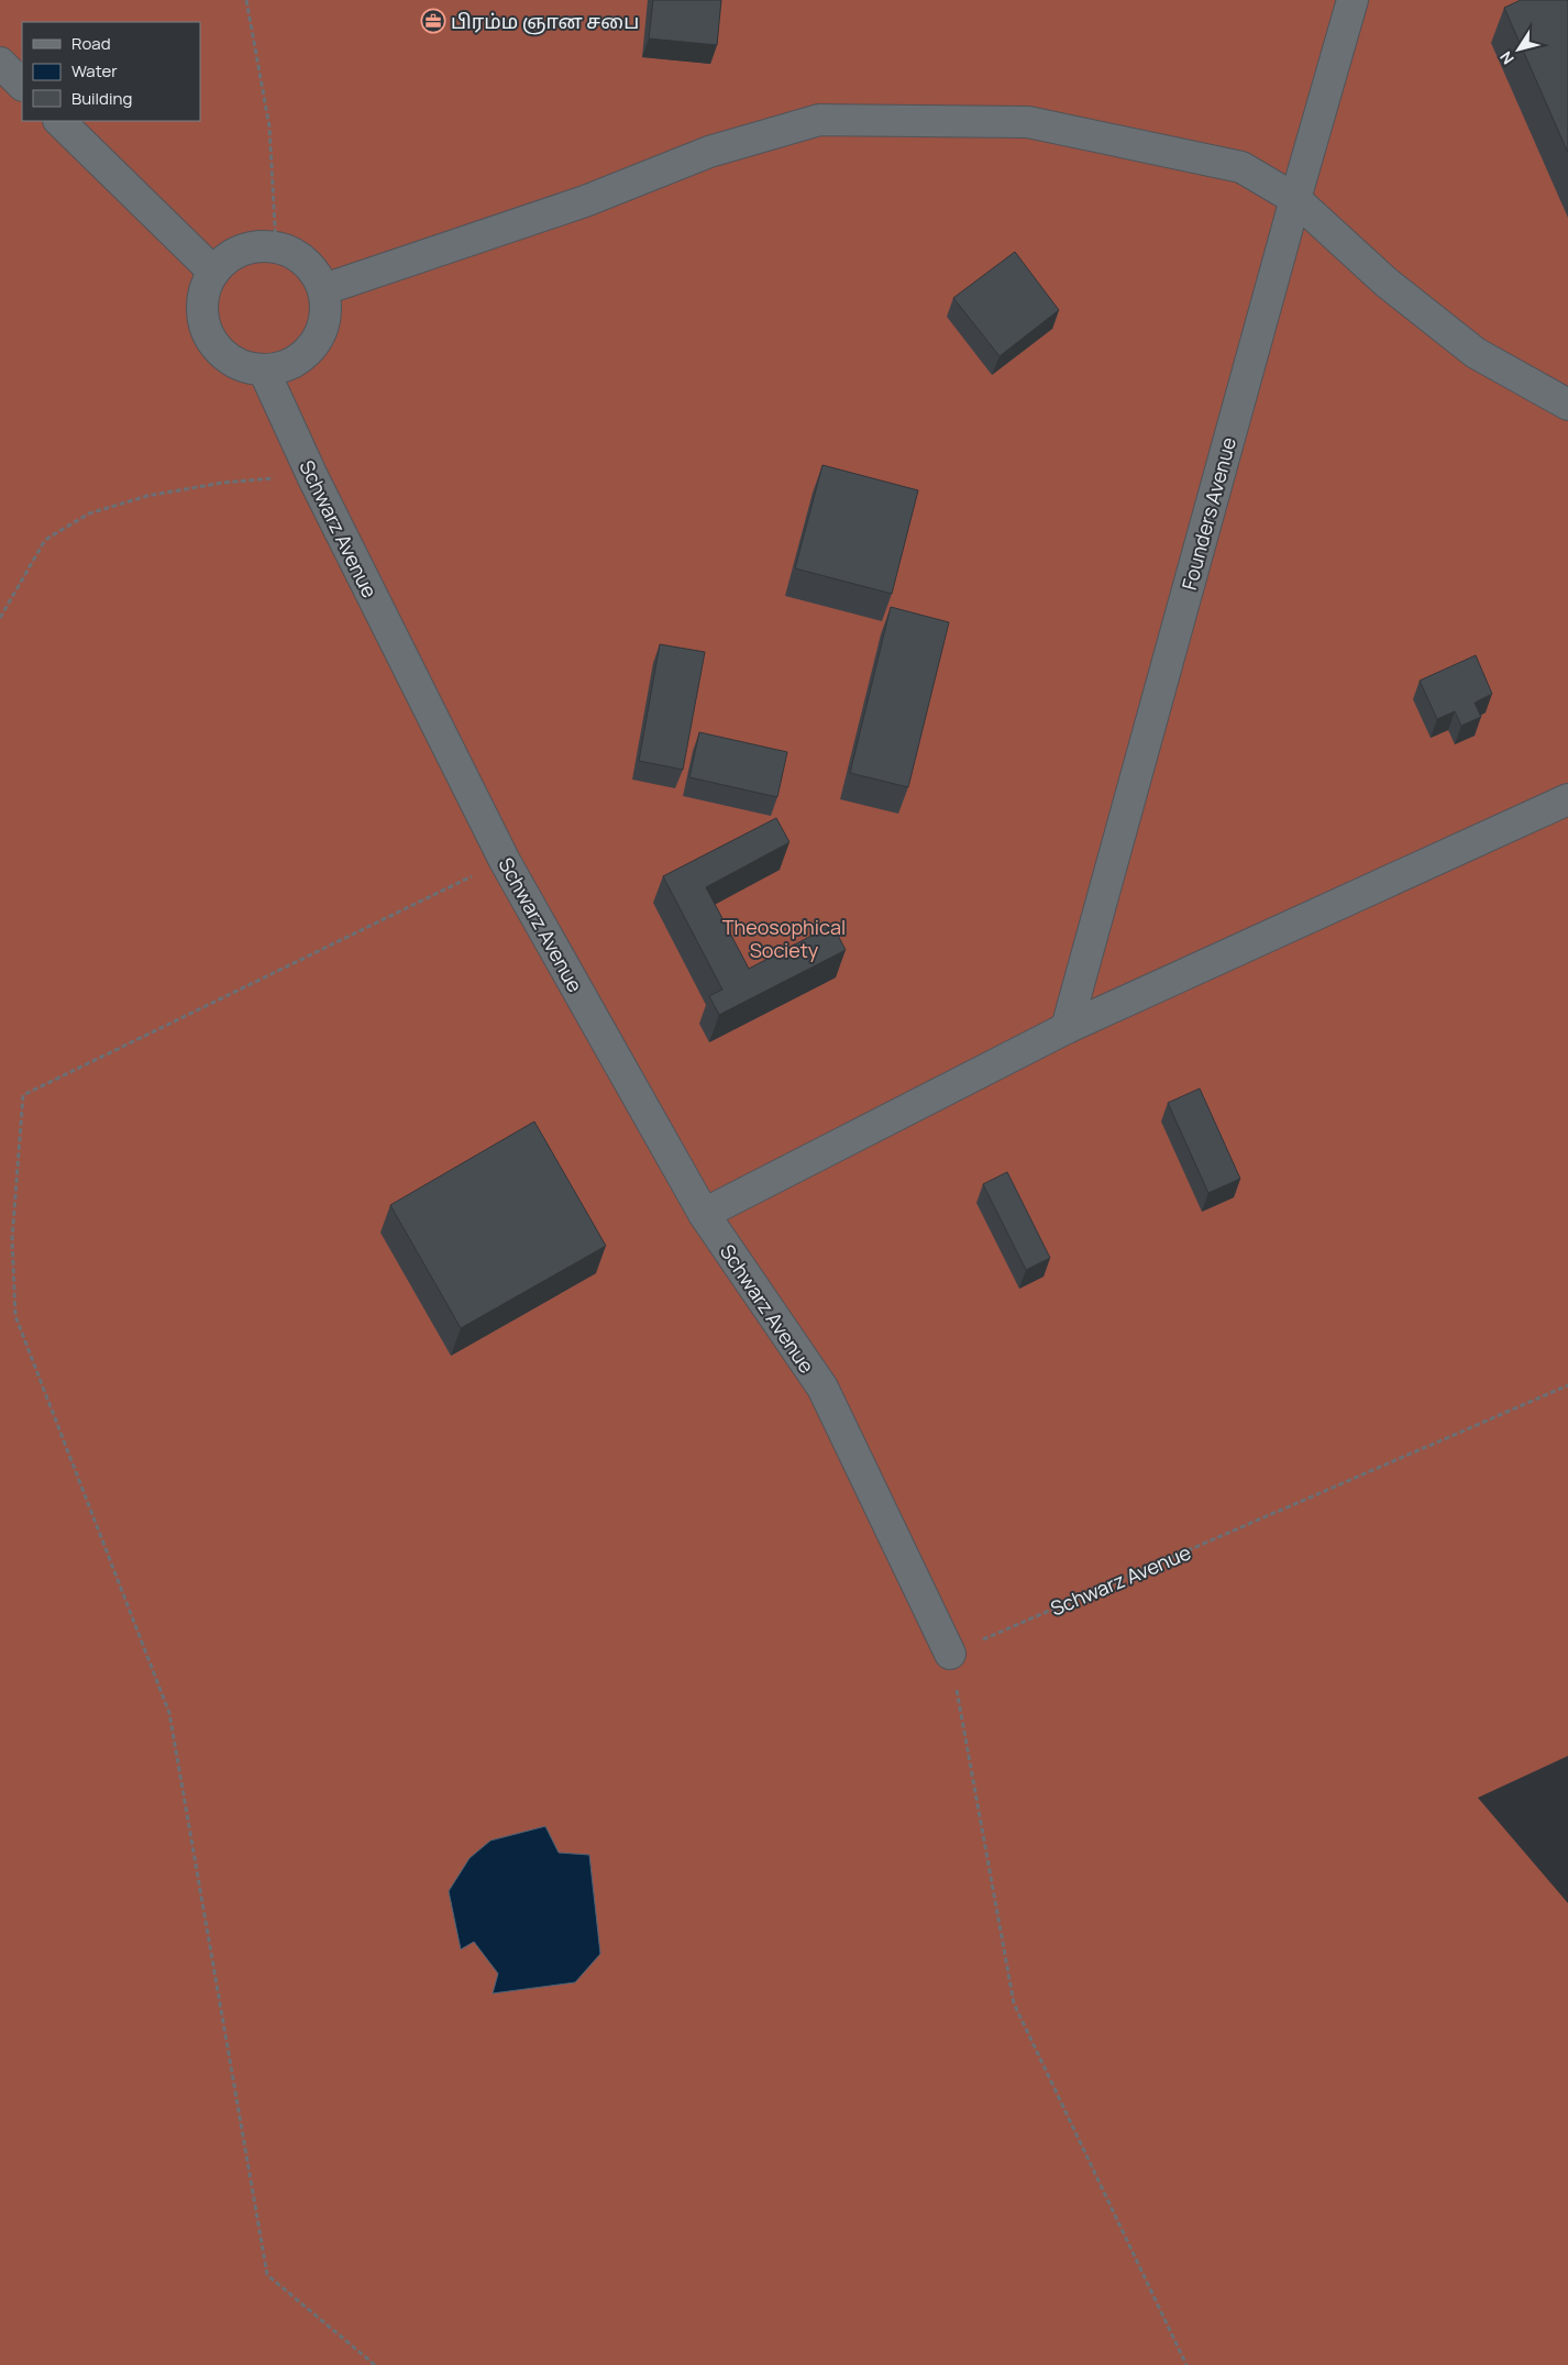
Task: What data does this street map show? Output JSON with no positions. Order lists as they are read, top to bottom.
{
  "streets": {
    "lane": ["Founders Avenue", "Schwarz Avenue"]
  },
  "parks": ["Theosophical Society"],
  "places": {
    "office": ["பிரம்ம ஞான சபை"]
  },
  "legend": ["Road", "Water", "Building"],
  "north": "bottom left"
}
